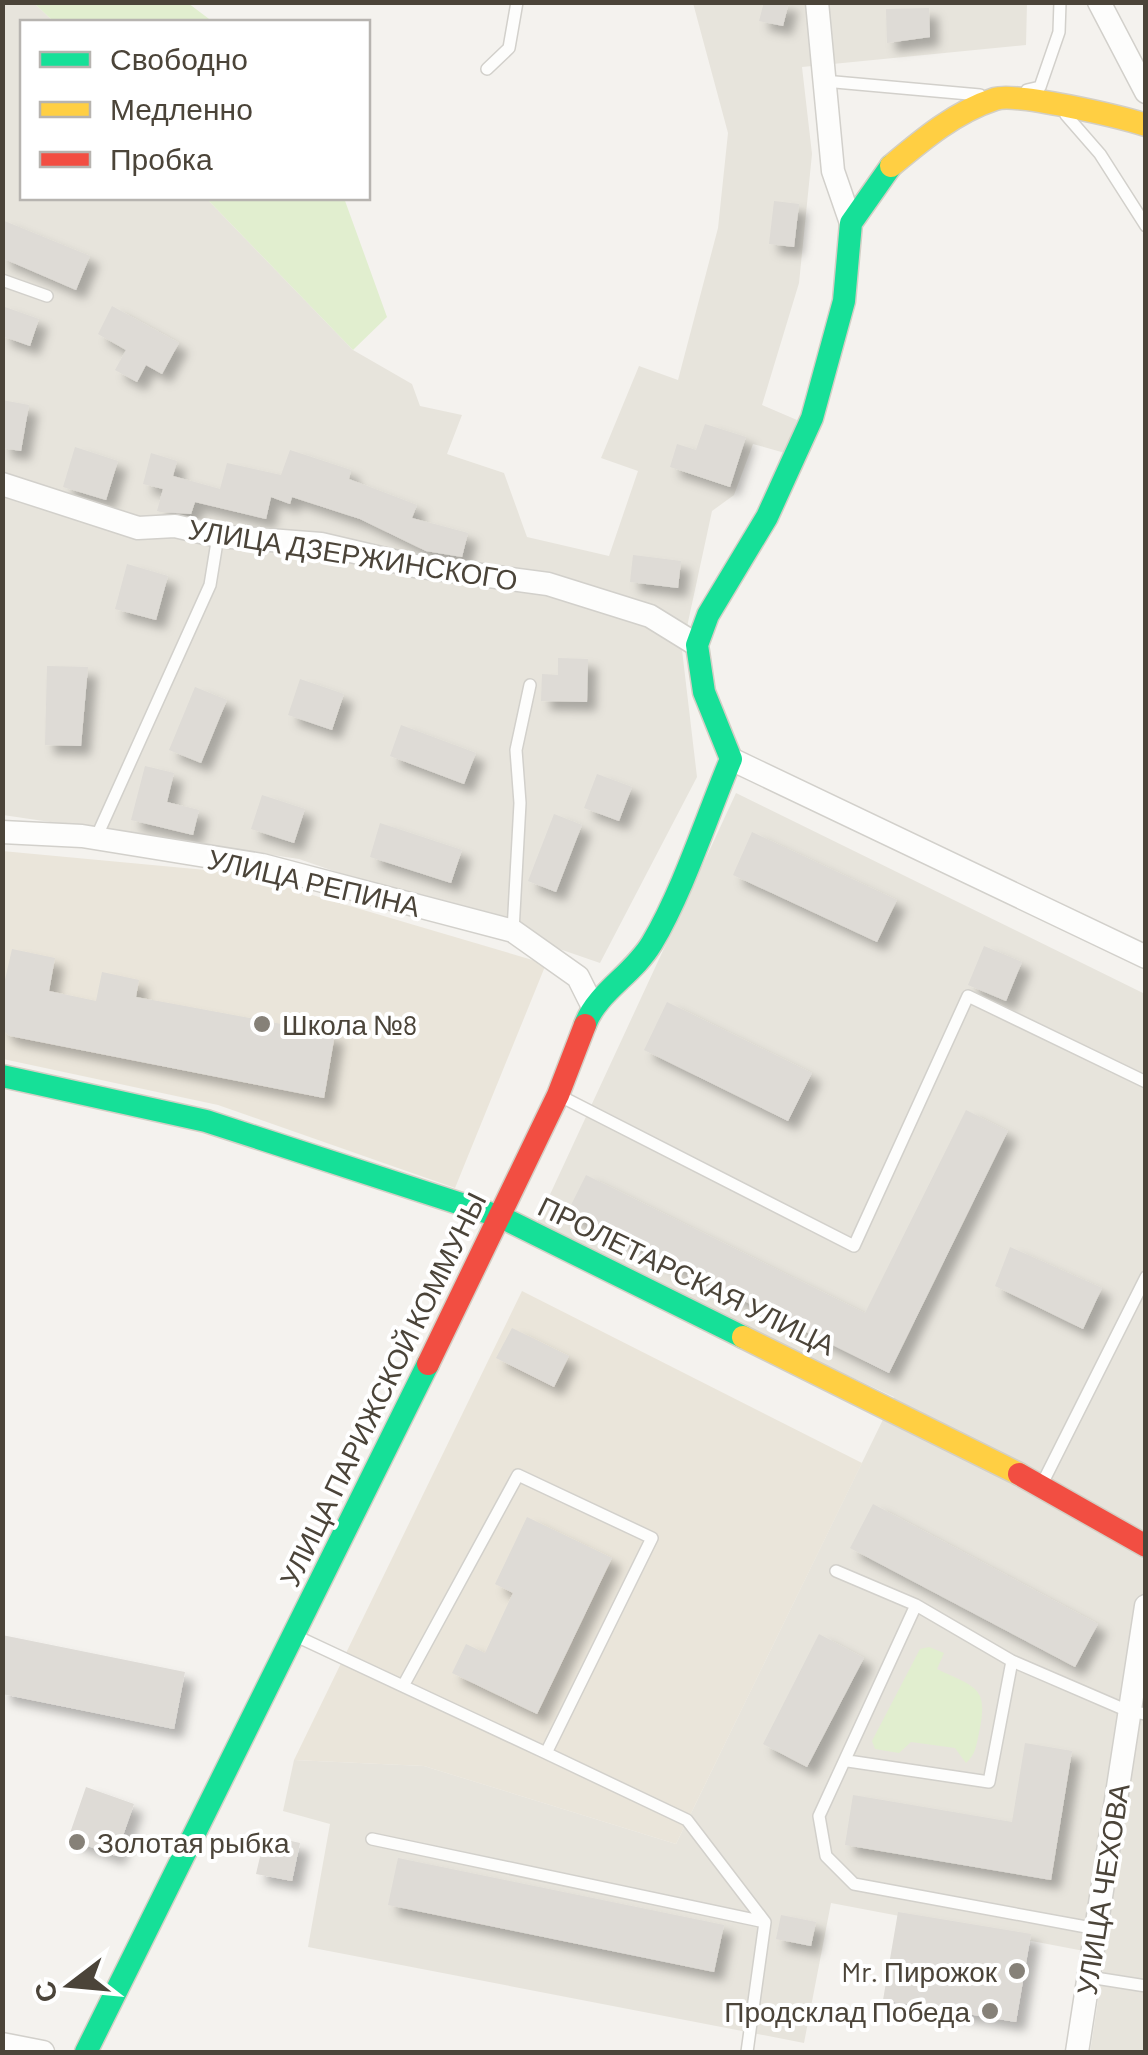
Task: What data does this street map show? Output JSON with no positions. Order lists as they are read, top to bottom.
{
  "streets": {
    "street": [
      "УЛИЦА ДЗЕРЖИНСКОГО",
      "УЛИЦА РЕПИНА",
      "ПРОЛЕТАРСКАЯ УЛИЦА",
      "УЛИЦА ПАРИЖСКОЙ КОММУНЫ",
      "УЛИЦА ЧЕХОВА"
    ]
  },
  "crossings": [
    ["УЛИЦА РЕПИНА", "УЛИЦА ПАРИЖСКОЙ КОММУНЫ"],
    ["ПРОЛЕТАРСКАЯ УЛИЦА", "УЛИЦА ПАРИЖСКОЙ КОММУНЫ"]
  ],
  "places": [
    "Школа №8",
    "Золотая рыбка",
    "Mr. Пирожок",
    "Продсклад Победа"
  ],
  "legend": ["Свободно", "Медленно", "Пробка"],
  "north": "left"
}
